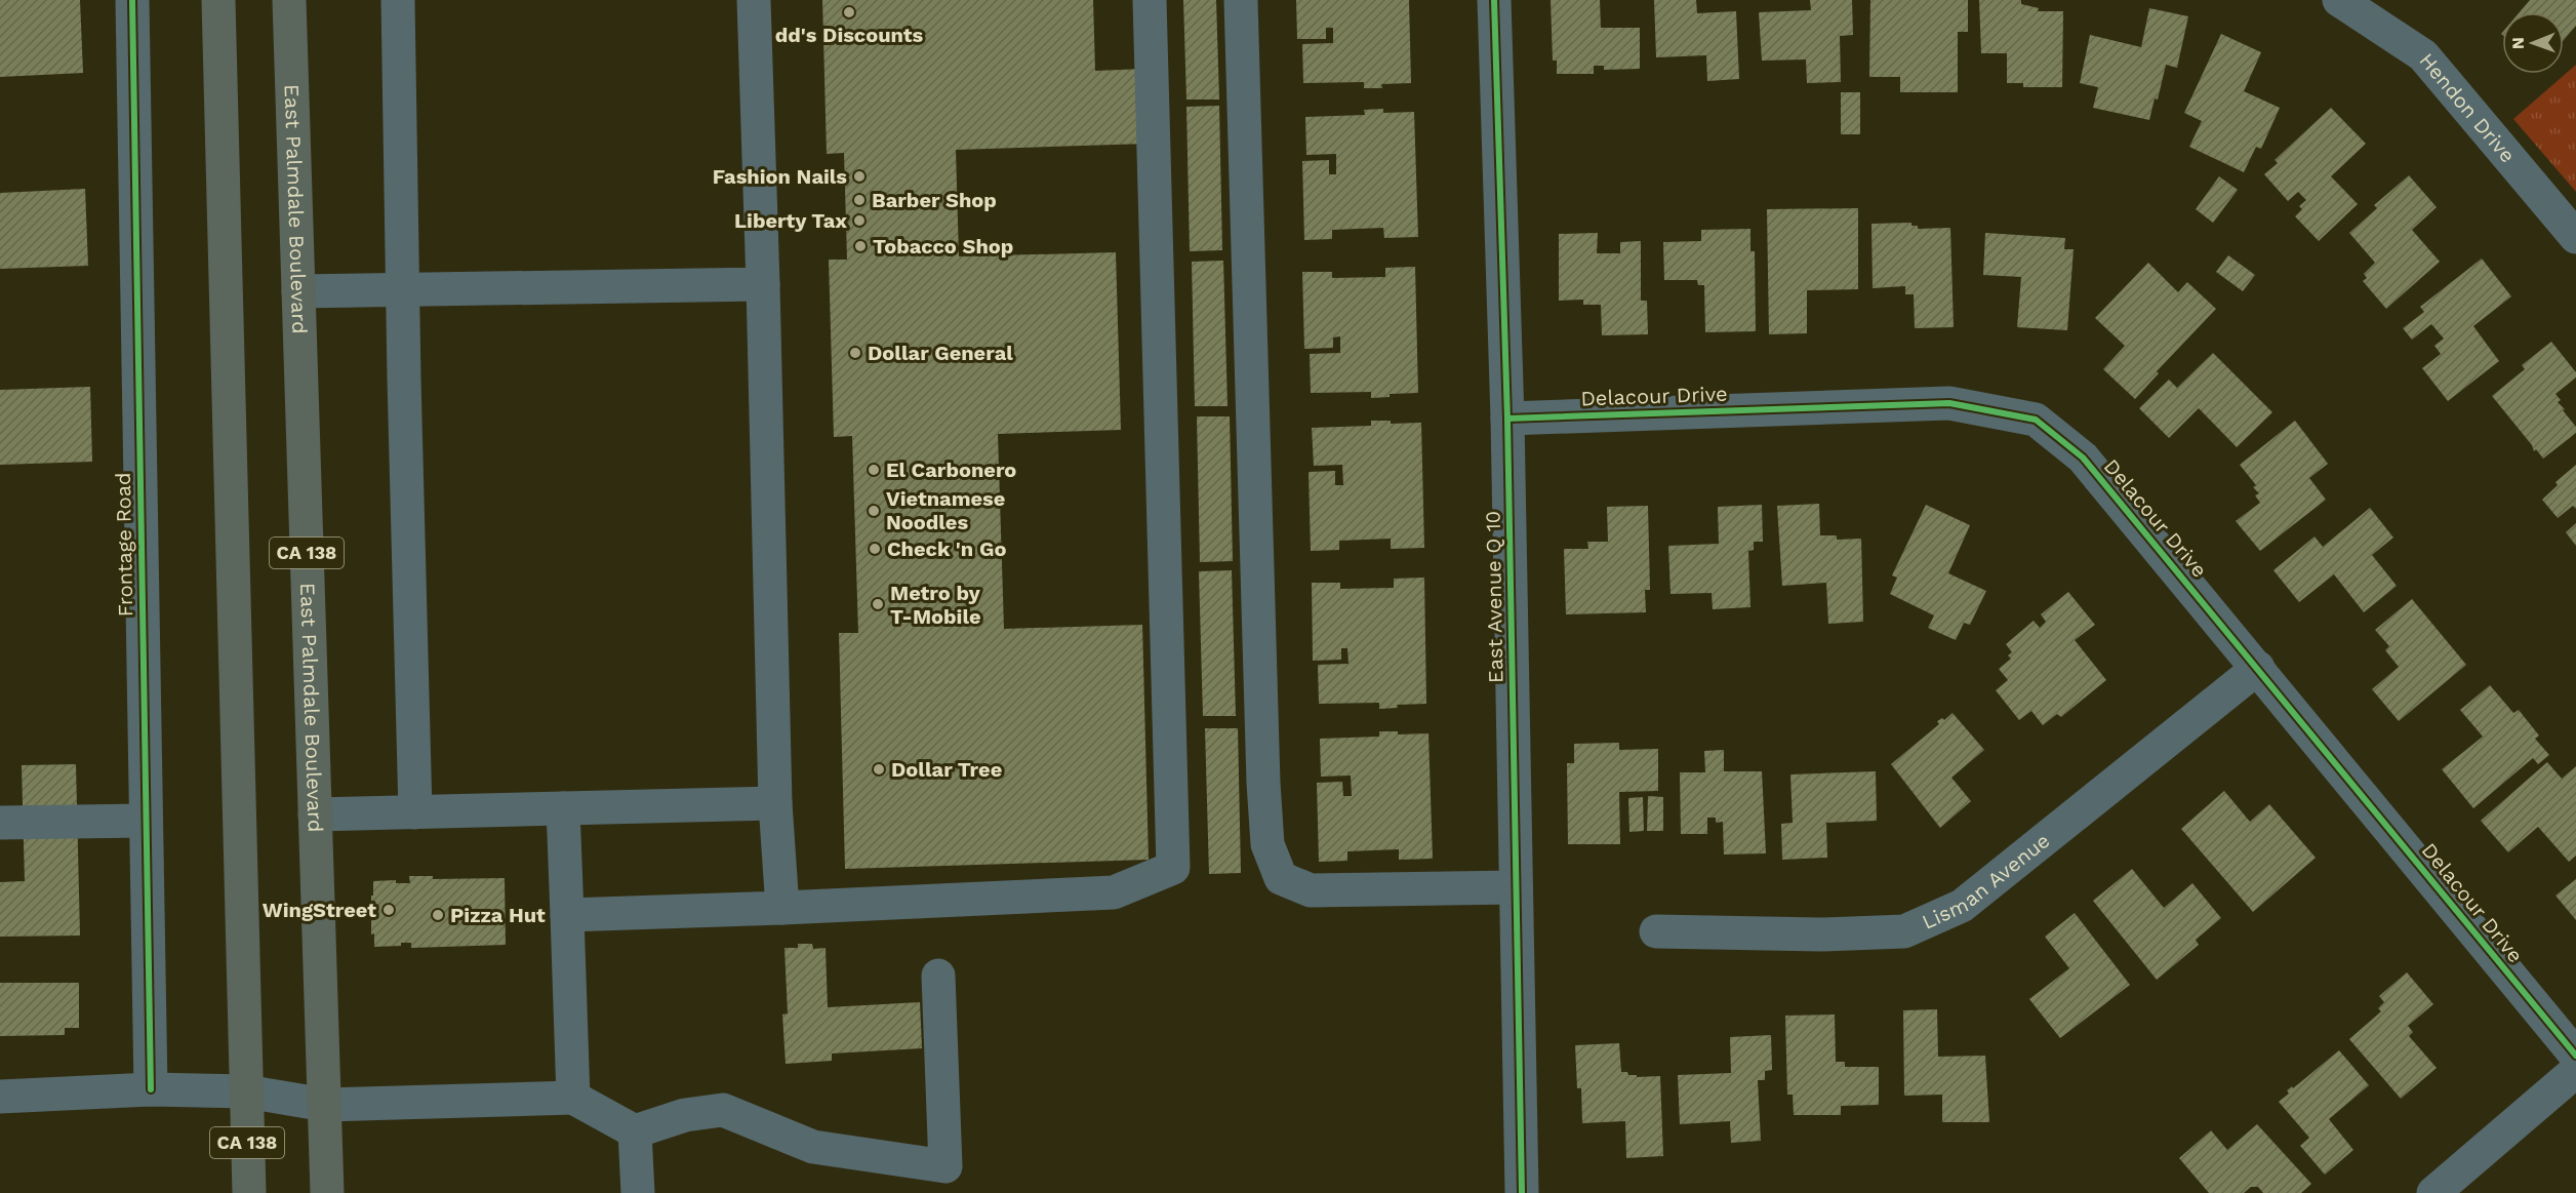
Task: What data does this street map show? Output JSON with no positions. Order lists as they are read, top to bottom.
{
  "streets": {
    "highway": ["East Palmdale Boulevard", "CA 138"],
    "street": [
      "Hendon Drive",
      "Delacour Drive",
      "Frontage Road",
      "East Avenue Q 10",
      "Lisman Avenue"
    ]
  },
  "crossings": [
    ["Delacour Drive", "East Avenue Q 10"],
    ["Delacour Drive", "Lisman Avenue"]
  ],
  "places": [
    "dd's Discounts",
    "Fashion Nails",
    "Barber Shop",
    "Liberty Tax",
    "Tobacco Shop",
    "Dollar General",
    "El Carbonero",
    "Vietnamese Noodles",
    "Check 'n Go",
    "Metro by T-Mobile",
    "Dollar Tree",
    "WingStreet",
    "Pizza Hut"
  ],
  "north": "left"
}
